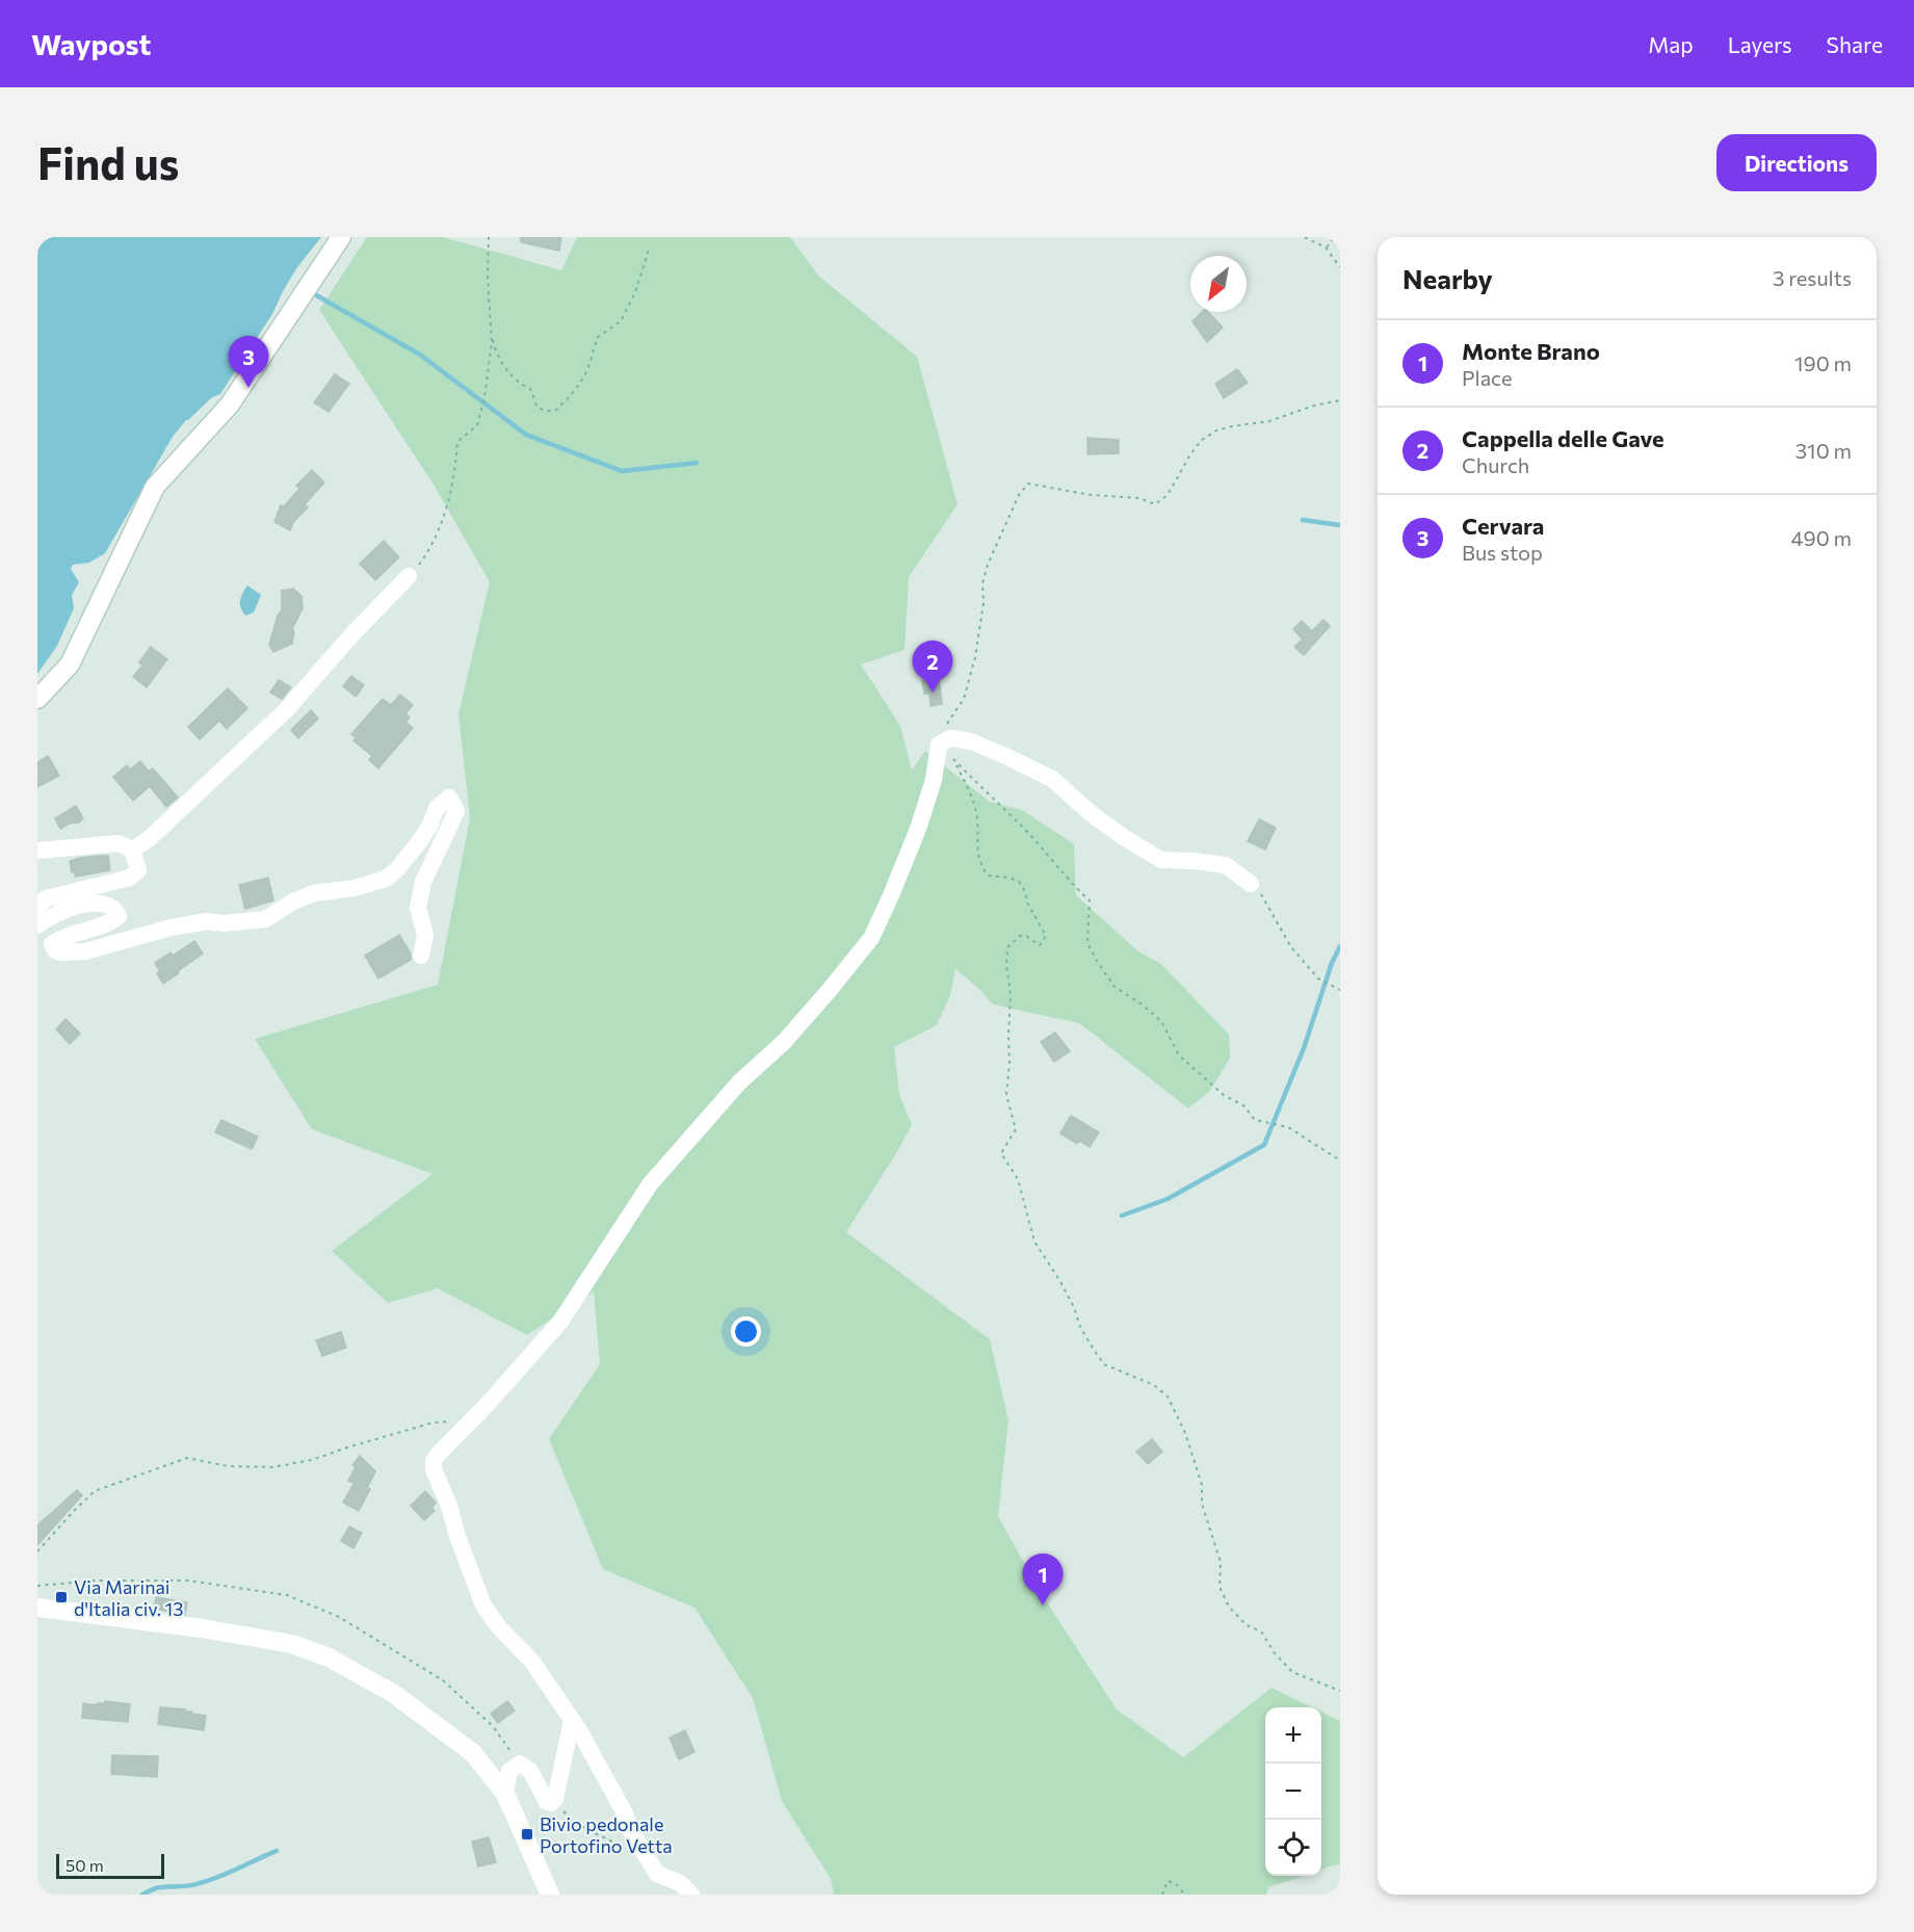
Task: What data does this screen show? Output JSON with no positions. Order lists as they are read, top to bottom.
{
  "places": {
    "transit": ["Via Marinai d'Italia civ. 13", "Bivio pedonale Portofino Vetta"]
  },
  "scale_bar": "50 m",
  "north": "bottom left",
  "page": {
    "header": "Waypost",
    "nav": ["Map", "Layers", "Share"],
    "buttons": "Directions",
    "title": "Find us",
    "heading": ["Nearby", "3 results"],
    "list": [
      {
        "mark": "1",
        "name": "Monte Brano",
        "note": "Place",
        "value": "190 m"
      },
      {
        "mark": "2",
        "name": "Cappella delle Gave",
        "note": "Church",
        "value": "310 m"
      },
      {
        "mark": "3",
        "name": "Cervara",
        "note": "Bus stop",
        "value": "490 m"
      }
    ],
    "pins": ["3", "2", "1"],
    "map_buttons": ["+", "−"],
    "scale": "50 m"
  }
}
